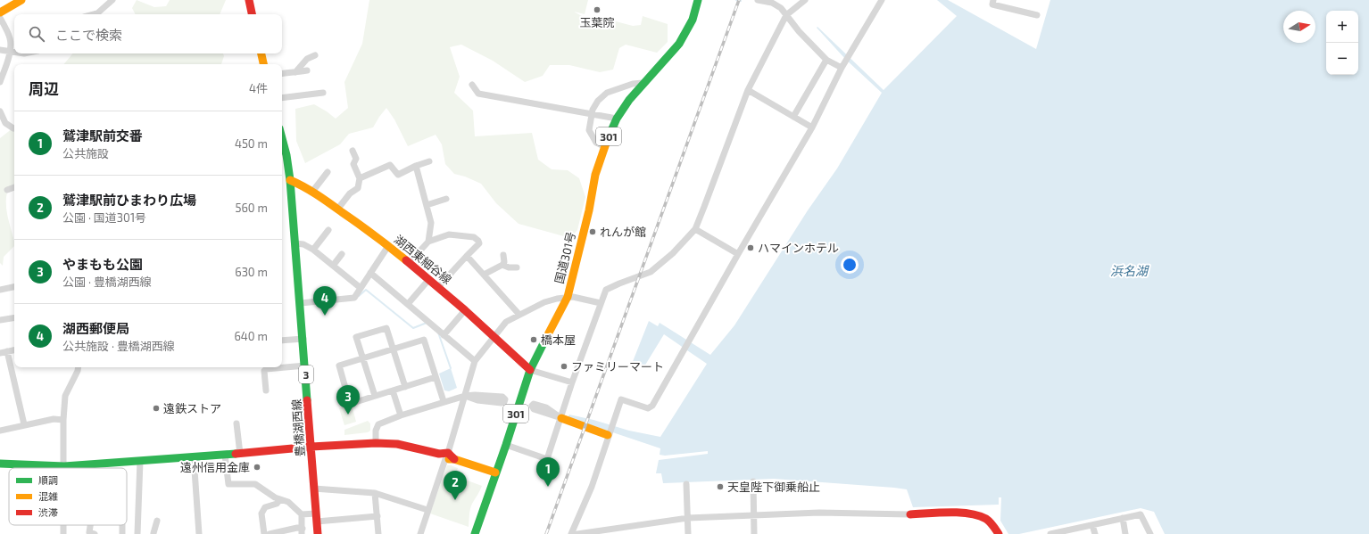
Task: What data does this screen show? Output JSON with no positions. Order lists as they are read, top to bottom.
{
  "streets": {
    "main road": [
      "301",
      "国道301号",
      "湖西東細谷線",
      "3",
      "豊橋湖西線"
    ]
  },
  "crossings": [
    ["国道301号", "湖西東細谷線"],
    ["湖西東細谷線", "豊橋湖西線"]
  ],
  "water": ["浜名湖"],
  "places": [
    "玉葉院",
    "れんが館",
    "ハマインホテル",
    "橋本屋",
    "ファミリーマート",
    "遠鉄ストア",
    "遠州信用金庫",
    "天皇陛下御乗船止"
  ],
  "legend": ["順調", "混雑", "渋滞"],
  "north": "right",
  "page": {
    "map_buttons": ["+", "−"],
    "search": "ここで検索",
    "heading": ["周辺", "4件"],
    "list": [
      {
        "mark": "1",
        "name": "鷲津駅前交番",
        "note": "公共施設",
        "value": "450 m"
      },
      {
        "mark": "2",
        "name": "鷲津駅前ひまわり広場",
        "note": "公園 · 国道301号",
        "value": "560 m"
      },
      {
        "mark": "3",
        "name": "やまもも公園",
        "note": "公園 · 豊橋湖西線",
        "value": "630 m"
      },
      {
        "mark": "4",
        "name": "湖西郵便局",
        "note": "公共施設 · 豊橋湖西線",
        "value": "640 m"
      }
    ],
    "pins": [
      "4",
      "3",
      "1",
      "2"
    ]
  }
}
